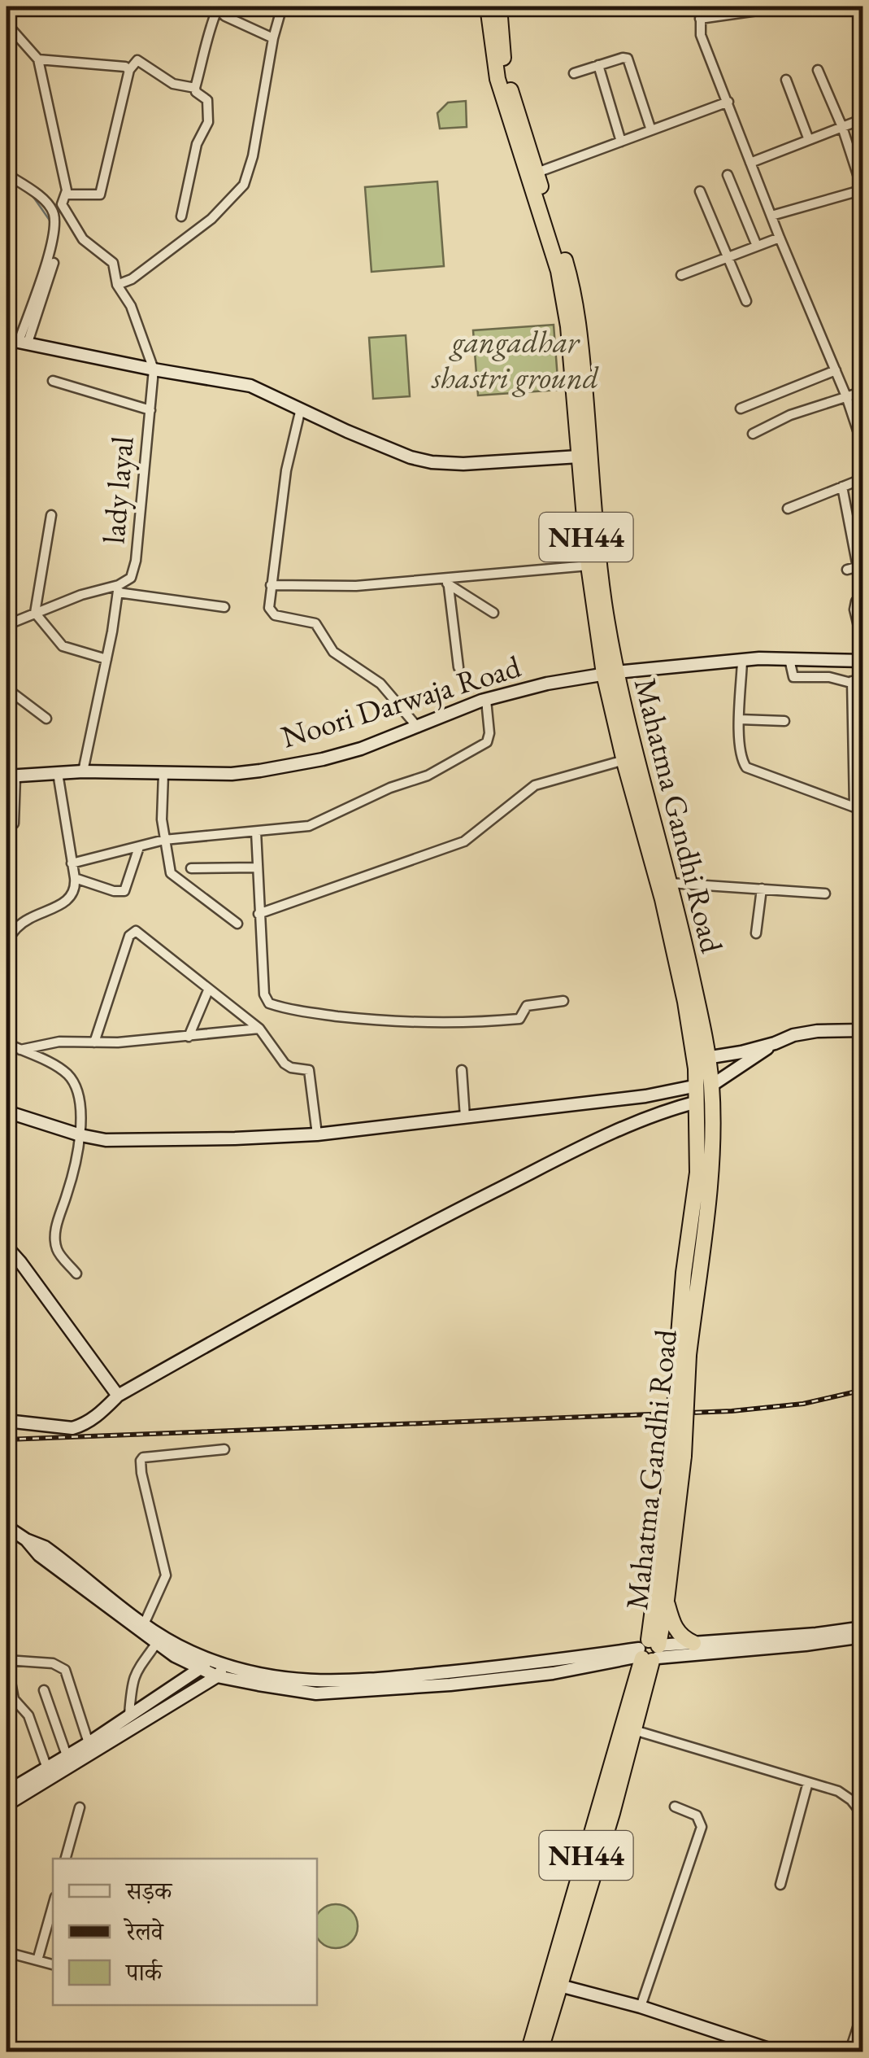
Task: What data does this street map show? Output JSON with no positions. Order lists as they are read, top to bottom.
{
  "streets": {
    "highway": ["NH44", "Mahatma Gandhi Road"],
    "street": ["lady layal", "Noori Darwaja Road"]
  },
  "crossings": [
    ["Noori Darwaja Road", "Mahatma Gandhi Road"]
  ],
  "parks": ["gangadhar shastri ground"],
  "legend": ["सड़क", "रेलवे", "पार्क"]
}
